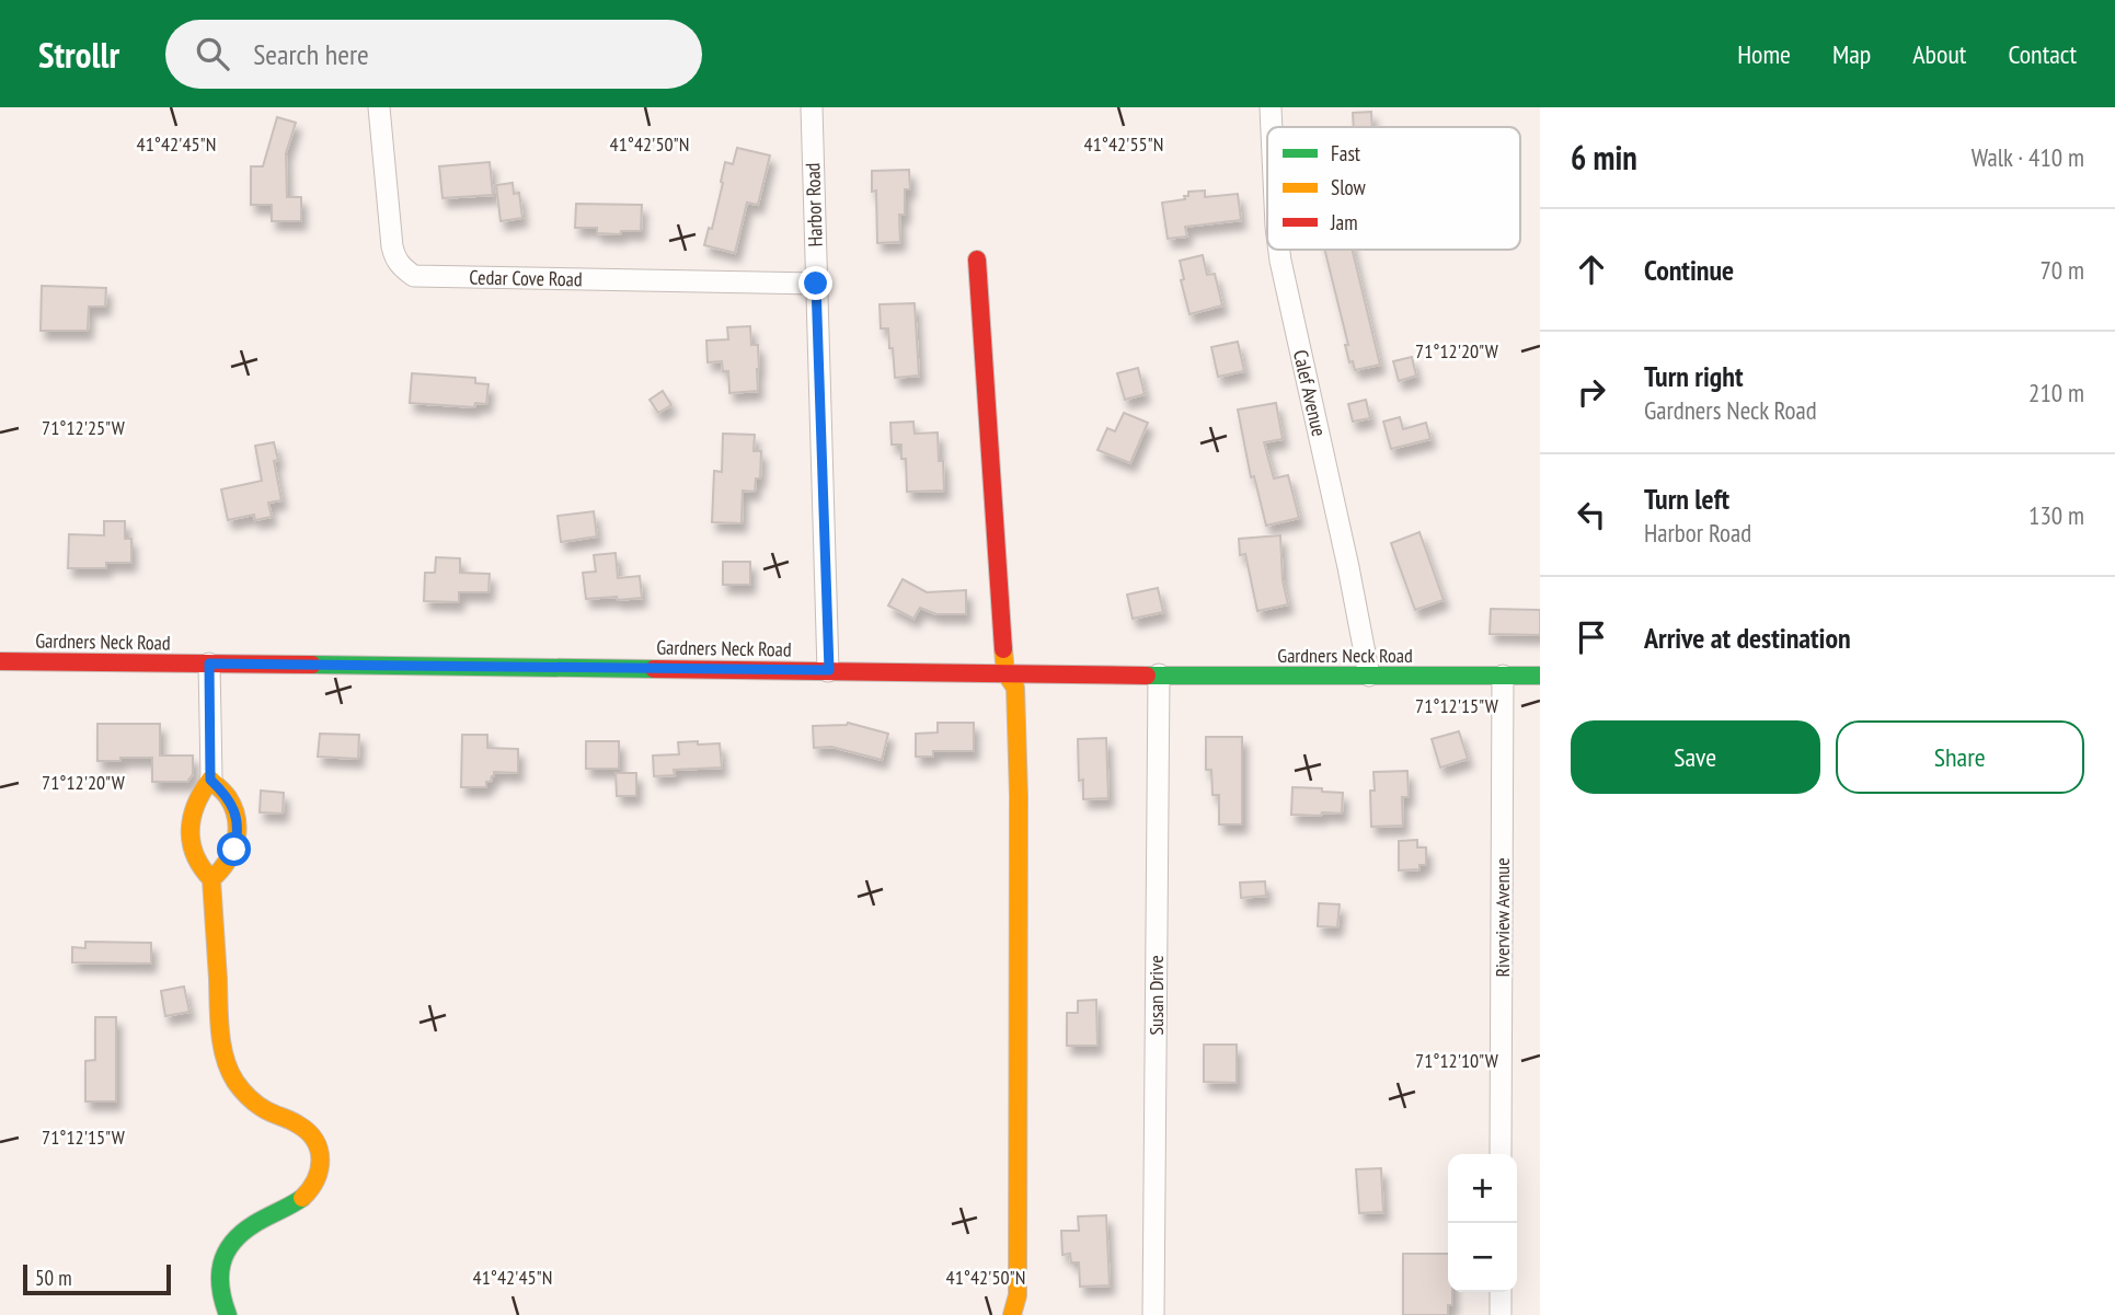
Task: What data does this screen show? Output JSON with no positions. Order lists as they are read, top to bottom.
{
  "streets": {
    "street": [
      "Harbor Road",
      "Cedar Cove Road",
      "Calef Avenue",
      "Gardners Neck Road",
      "Riverview Avenue",
      "Susan Drive"
    ]
  },
  "crossings": [
    ["Harbor Road", "Cedar Cove Road"],
    ["Harbor Road", "Gardners Neck Road"],
    ["Calef Avenue", "Gardners Neck Road"],
    ["Gardners Neck Road", "Riverview Avenue"],
    ["Gardners Neck Road", "Susan Drive"]
  ],
  "legend": ["Fast", "Slow", "Jam"],
  "scale_bar": "50 m",
  "page": {
    "header": "Strollr",
    "search": "Search here",
    "nav": [
      "Home",
      "Map",
      "About",
      "Contact"
    ],
    "heading": ["6 min", "Walk · 410 m"],
    "list": [
      ["Continue", "70 m"],
      ["Turn right", "Gardners Neck Road", "210 m"],
      ["Turn left", "Harbor Road", "130 m"],
      "Arrive at destination"
    ],
    "buttons": ["Save", "Share"],
    "map_buttons": ["+", "−"],
    "scale": "50 m"
  },
  "coordinates": [
    "41°42'45\"N",
    "41°42'50\"N",
    "41°42'55\"N",
    "71°12'20\"W",
    "71°12'25\"W",
    "71°12'15\"W",
    "71°12'10\"W"
  ]
}
